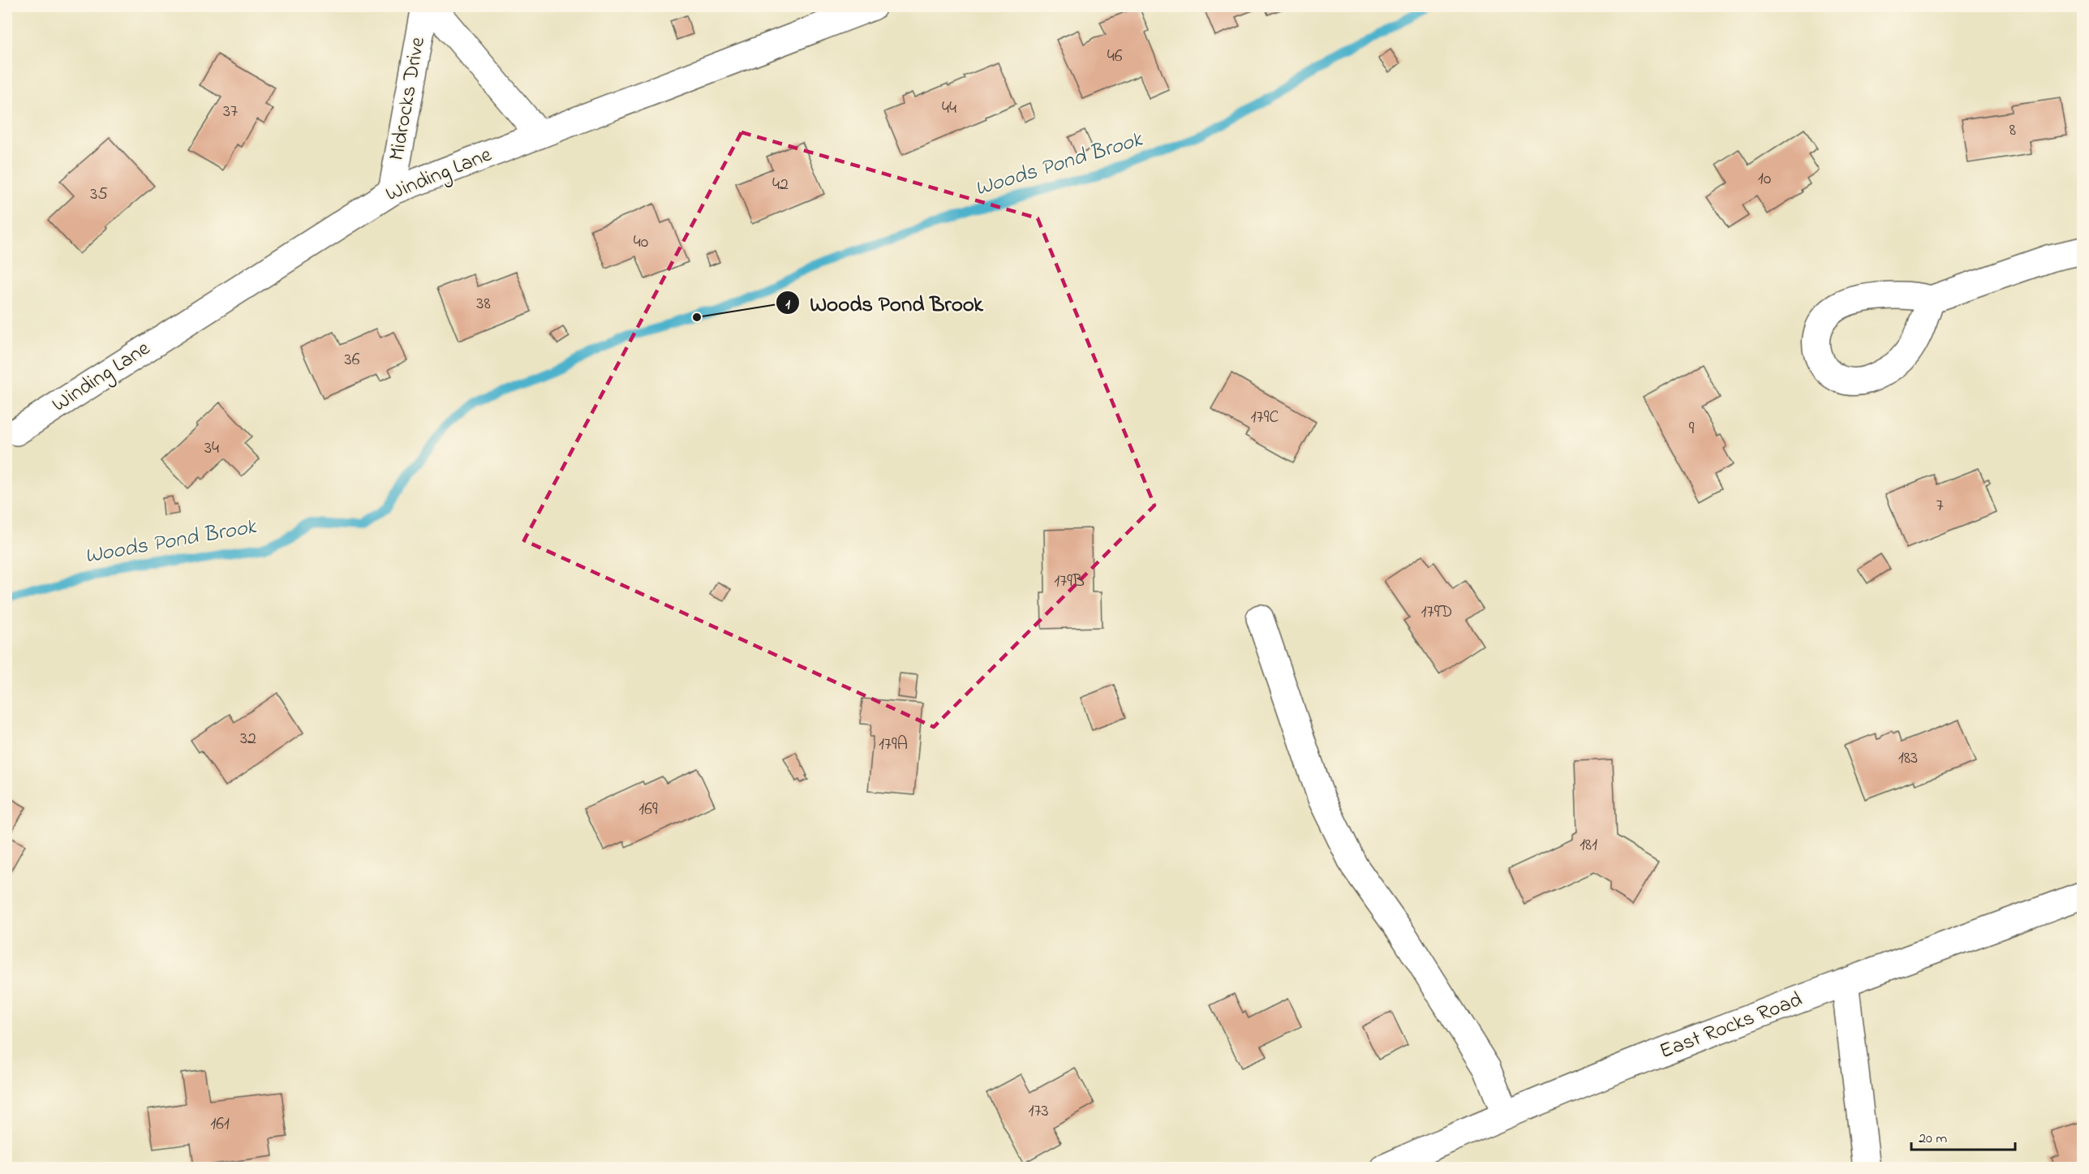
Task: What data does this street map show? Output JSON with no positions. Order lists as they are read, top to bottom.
{
  "streets": {
    "street": ["Midrocks Drive", "Winding Lane", "East Rocks Road"]
  },
  "crossings": [
    ["Midrocks Drive", "Winding Lane"]
  ],
  "water": ["Woods Pond Brook"],
  "places": ["Woods Pond Brook"],
  "house_numbers": [
    "46",
    "44",
    "37",
    "8",
    "10",
    "42",
    "35",
    "40",
    "38",
    "36",
    "179C",
    "9",
    "34",
    "7",
    "179B",
    "179D",
    "32",
    "179A",
    "183",
    "169",
    "181",
    "173",
    "161"
  ],
  "scale_bar": "20 m"
}
